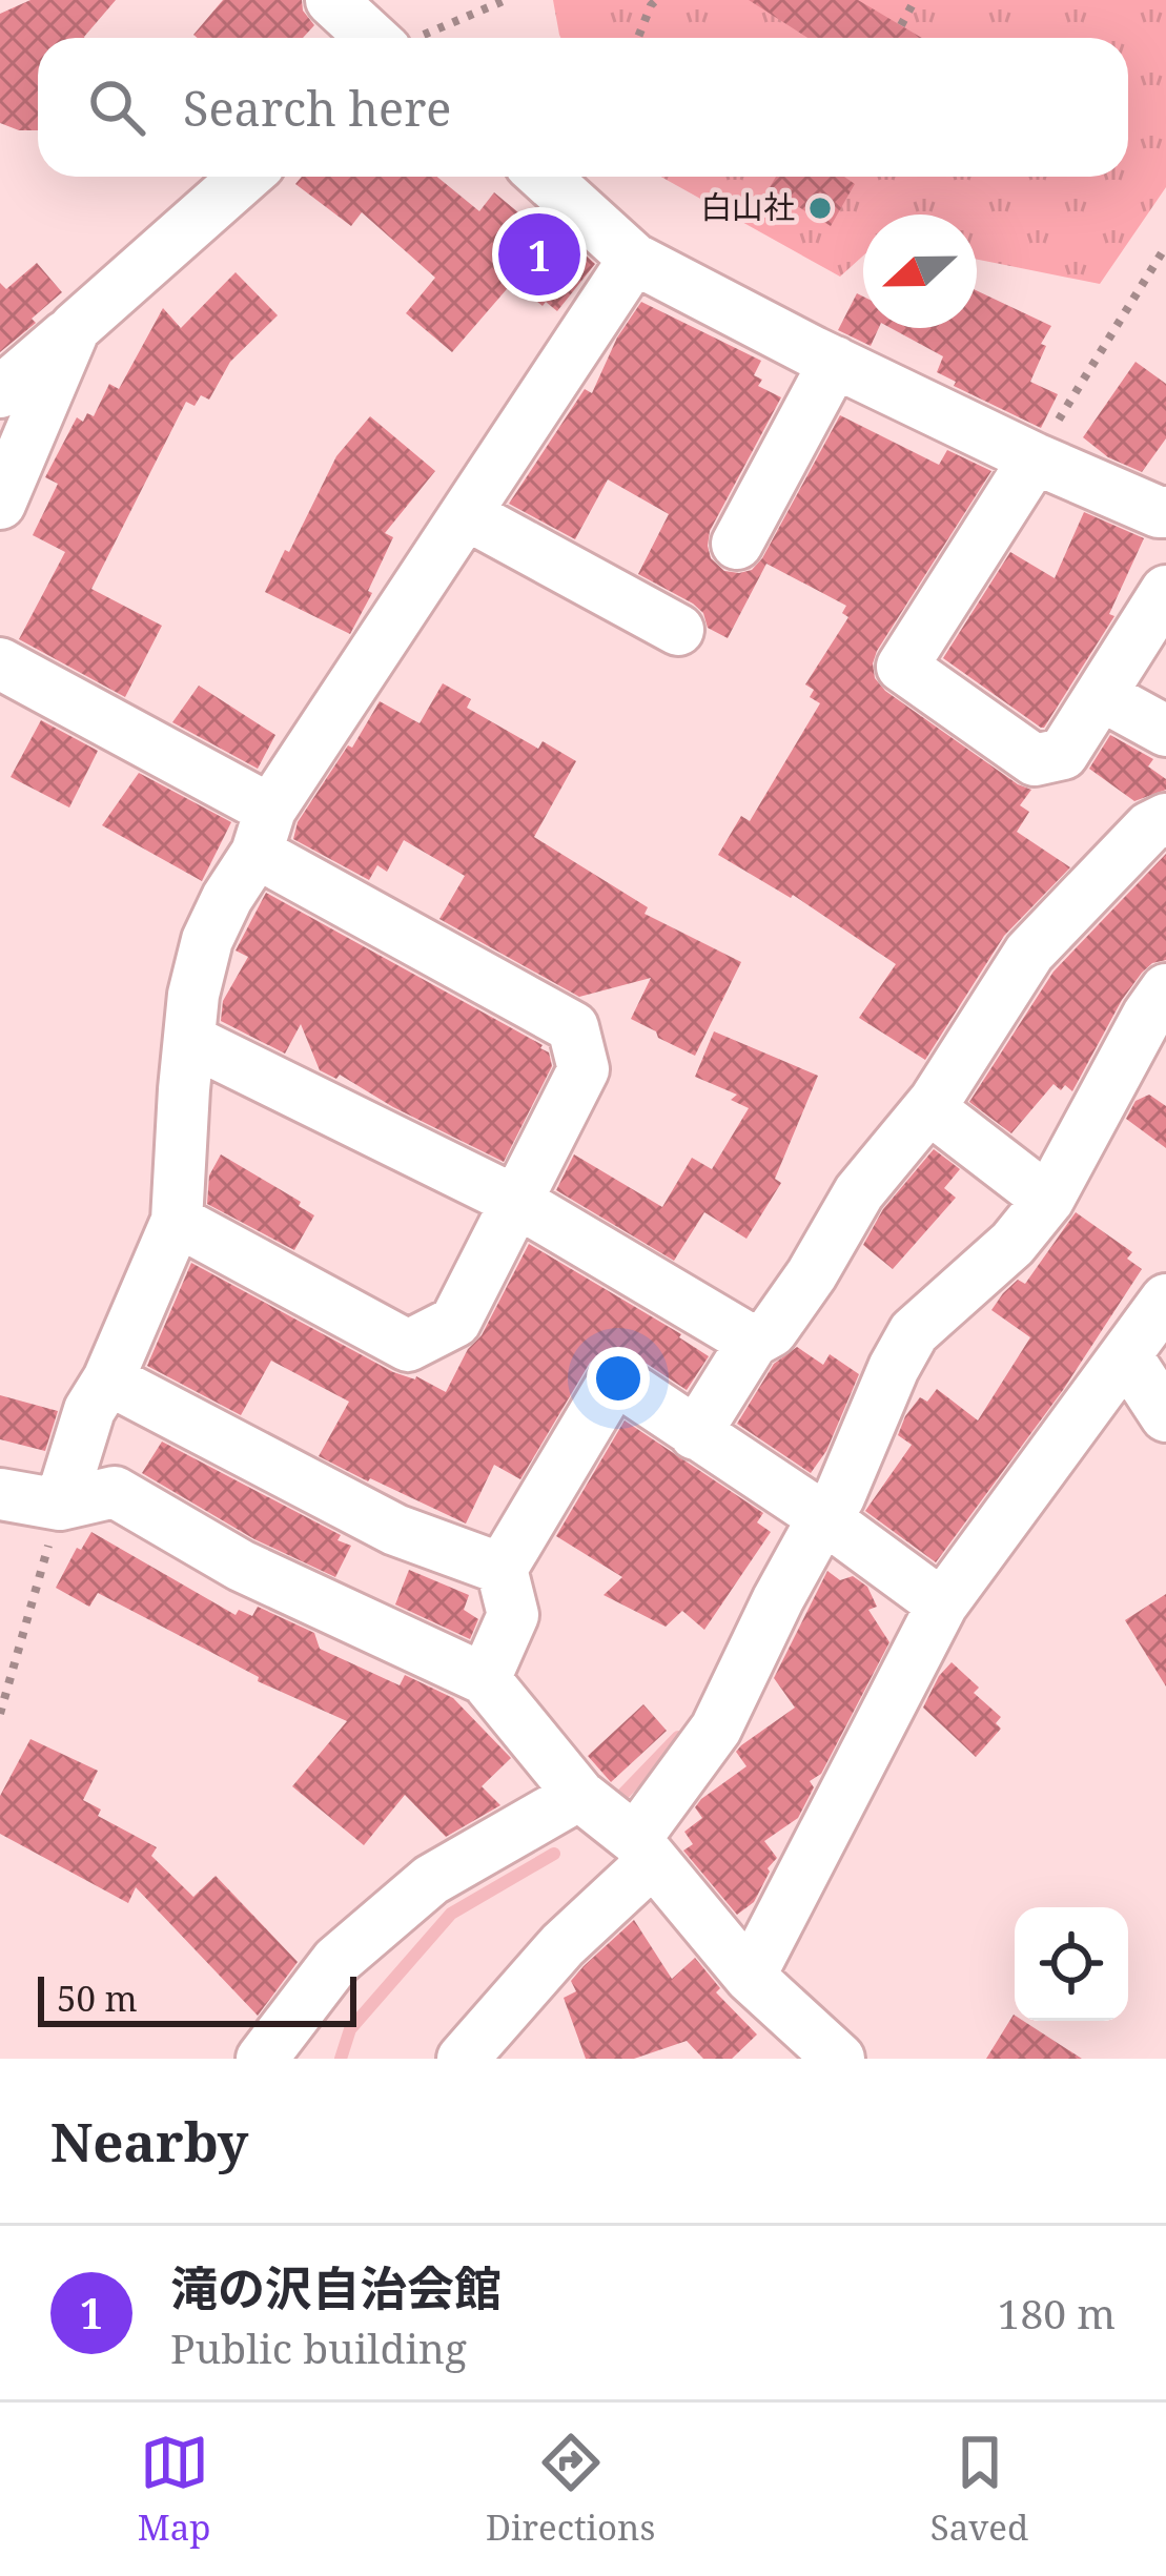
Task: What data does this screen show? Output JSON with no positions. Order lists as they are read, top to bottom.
{
  "places": ["白山社"],
  "scale_bar": "50 m",
  "north": "left",
  "page": {
    "search": "Search here",
    "pins": "1",
    "scale": "50 m",
    "heading": "Nearby",
    "list": [
      {
        "mark": "1",
        "name": "滝の沢自治会館",
        "note": "Public building",
        "value": "180 m"
      }
    ],
    "nav": ["Map", "Directions", "Saved"]
  }
}
